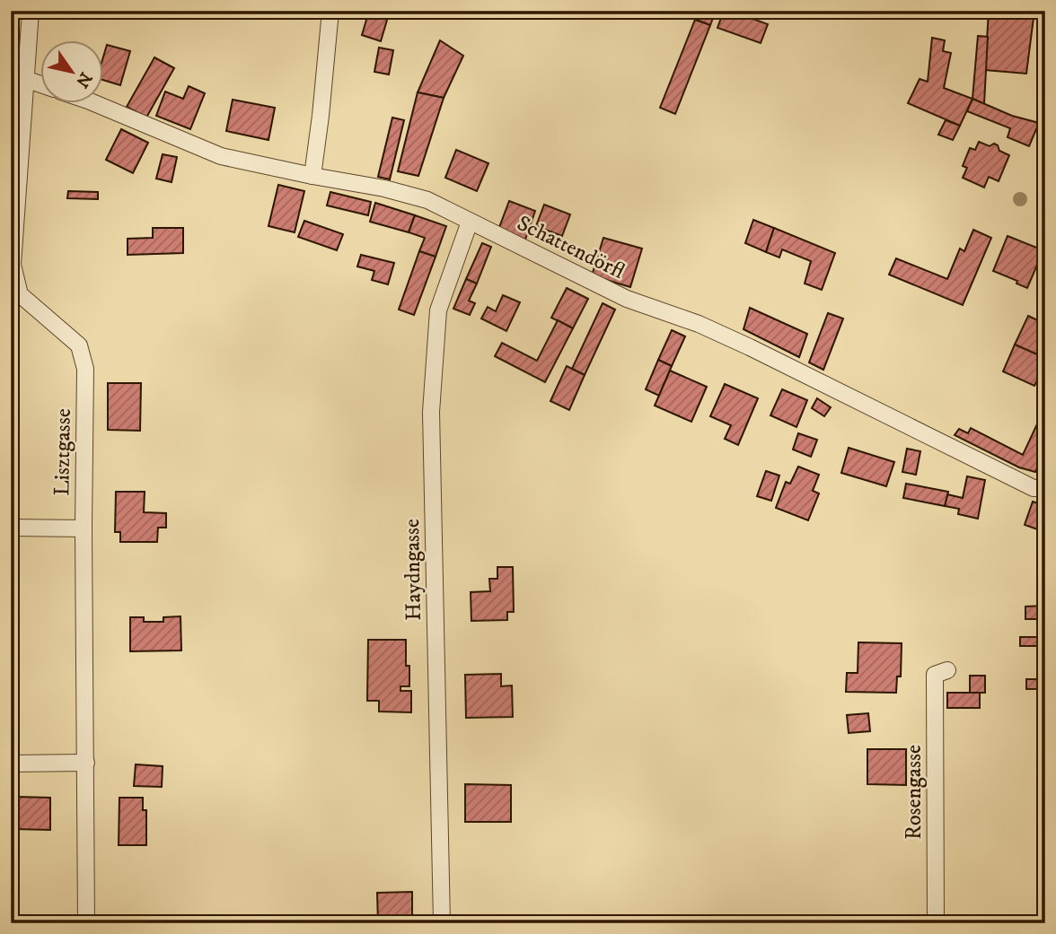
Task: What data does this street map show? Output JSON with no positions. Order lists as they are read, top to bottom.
{
  "streets": {
    "street": [
      "Schattendörfl",
      "Lisztgasse",
      "Haydngasse",
      "Rosengasse"
    ]
  },
  "crossings": [
    ["Schattendörfl", "Haydngasse"]
  ],
  "north": "bottom right"
}
